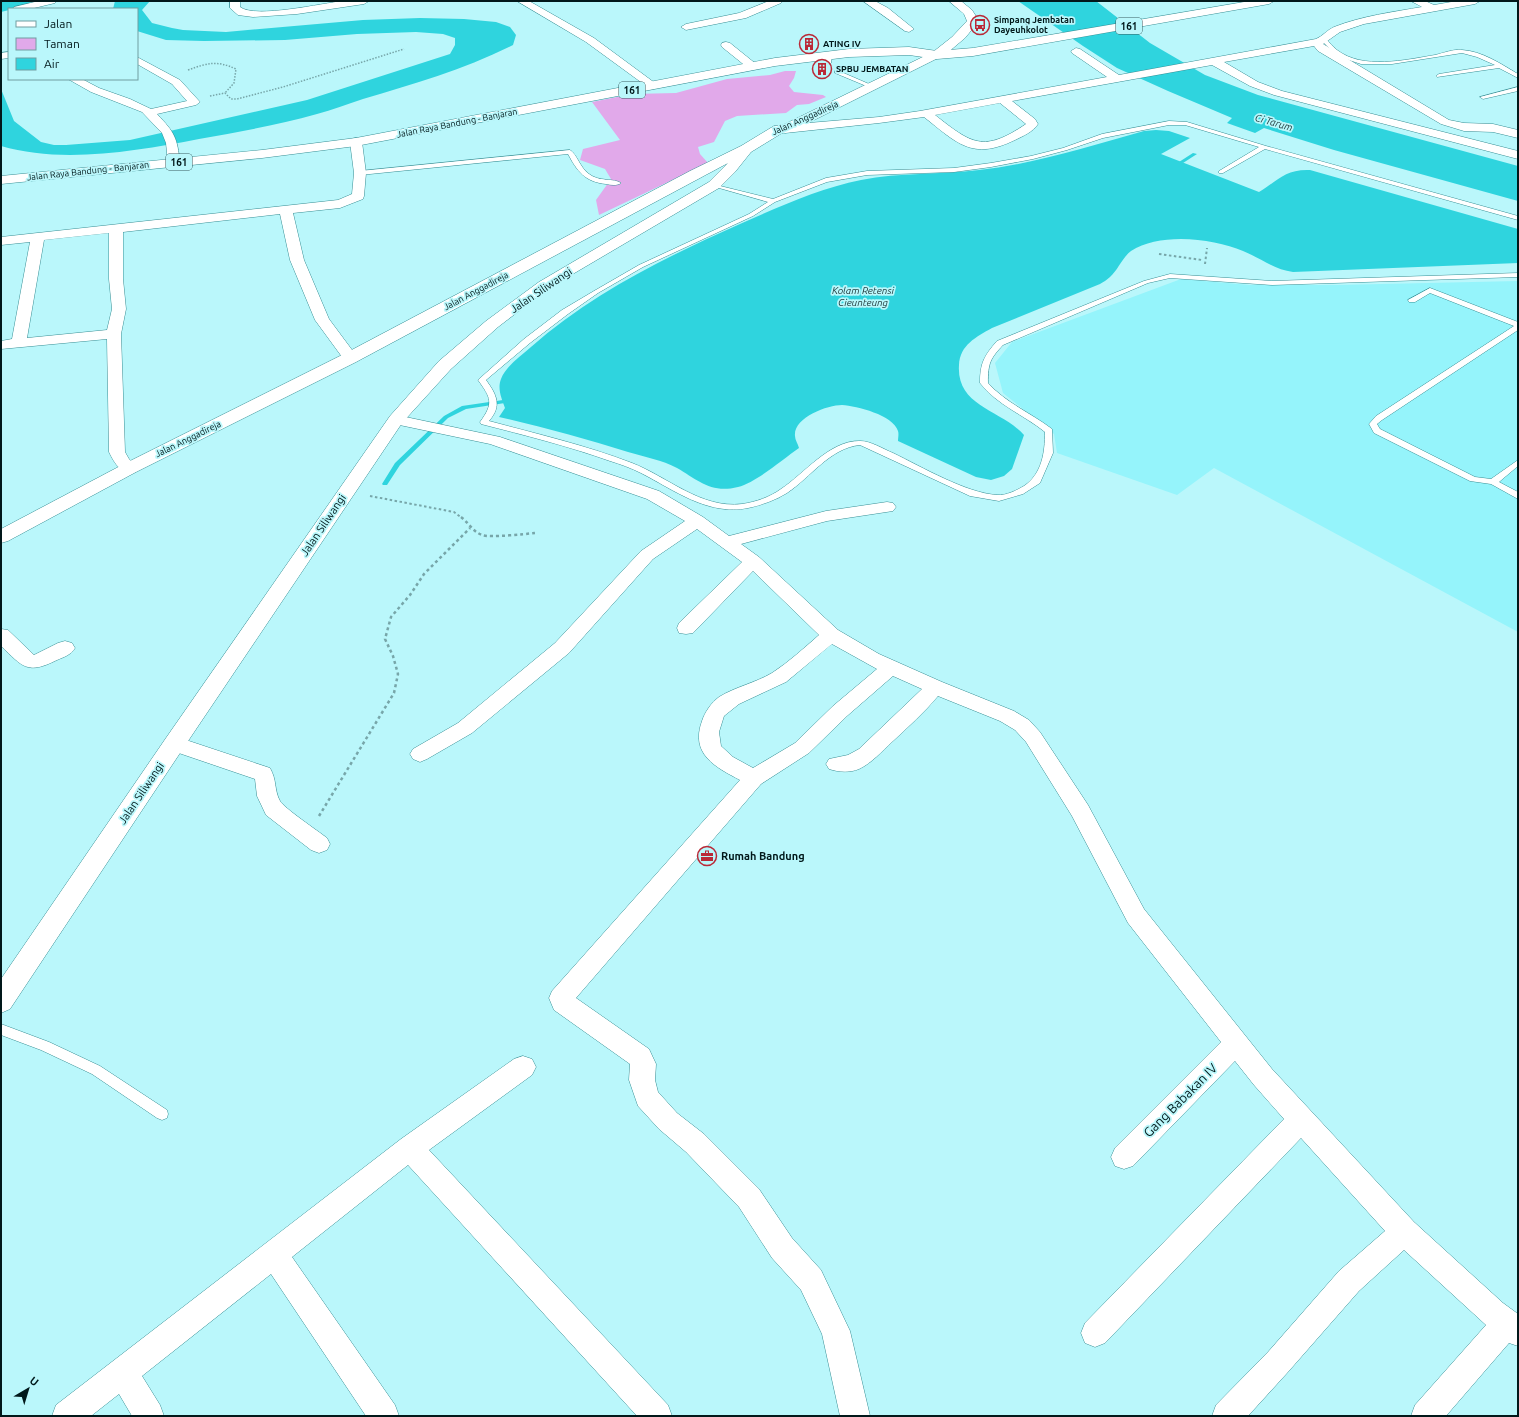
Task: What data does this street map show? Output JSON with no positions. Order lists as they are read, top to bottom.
{
  "streets": {
    "main road": [
      "161",
      "Jalan Anggadireja",
      "Jalan Raya Bandung - Banjaran",
      "Jalan Siliwangi"
    ],
    "street": ["Gang Babakan IV"]
  },
  "crossings": [
    ["Jalan Anggadireja", "Jalan Raya Bandung - Banjaran"],
    ["Jalan Anggadireja", "Jalan Siliwangi"]
  ],
  "water": ["Ci Tarum", "Kolam Retensi Cieunteung"],
  "places": {
    "bus stop": ["Simpang Jembatan Dayeuhkolot"],
    "building": ["ATING IV", "SPBU JEMBATAN"],
    "office": ["Rumah Bandung"]
  },
  "legend": ["Jalan", "Taman", "Air"],
  "north": "top right"
}
